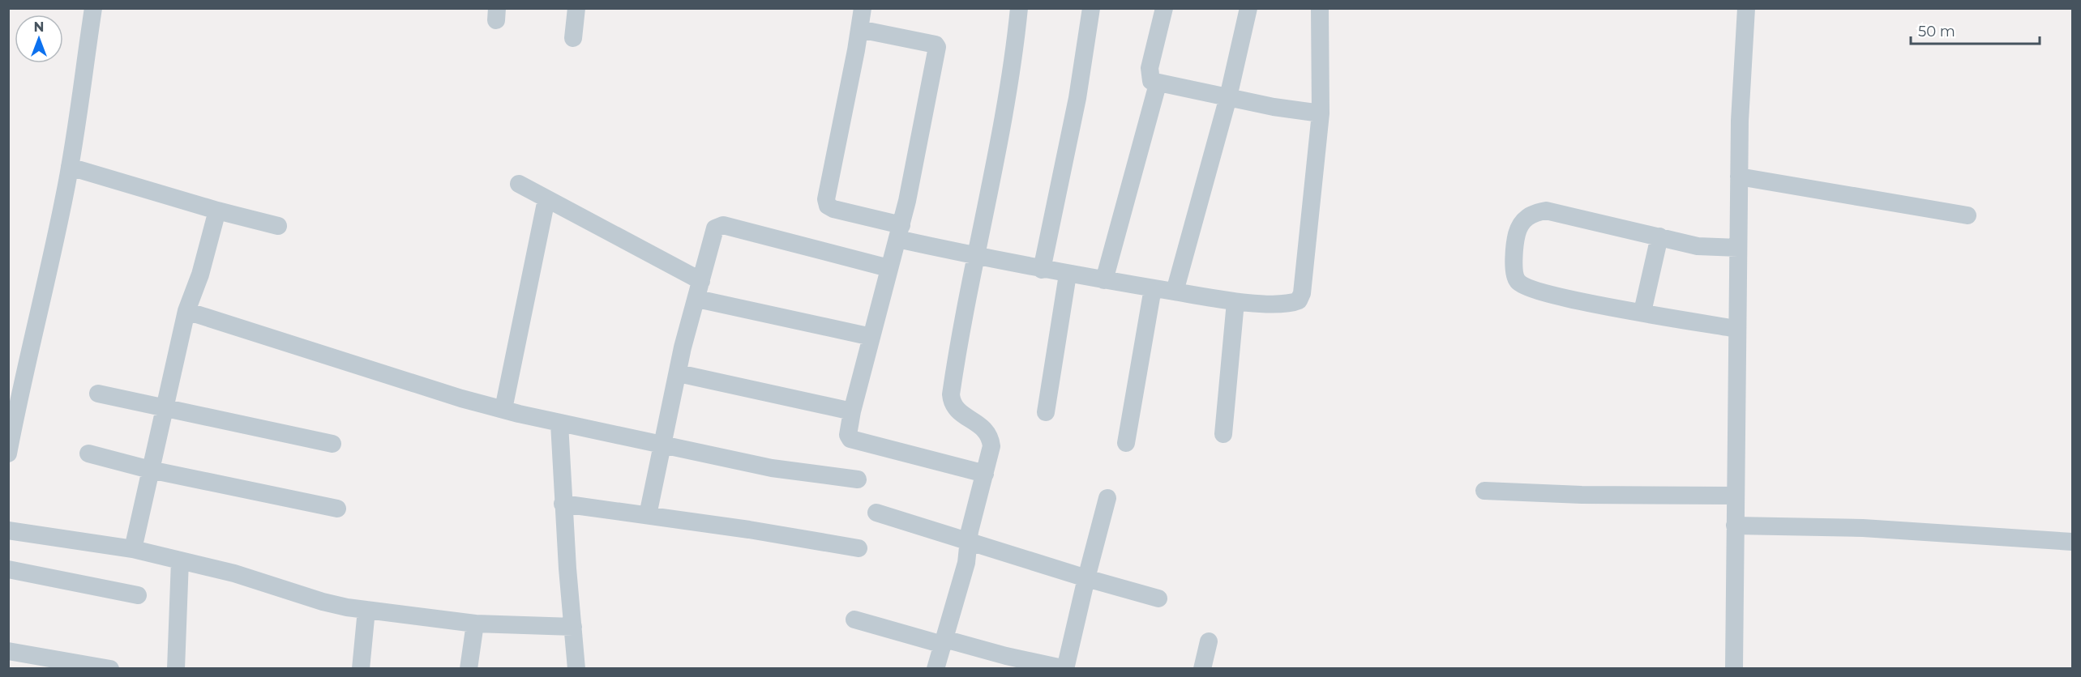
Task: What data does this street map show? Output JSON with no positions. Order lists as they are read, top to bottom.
{
  "scale_bar": "50 m",
  "north": "top"
}
